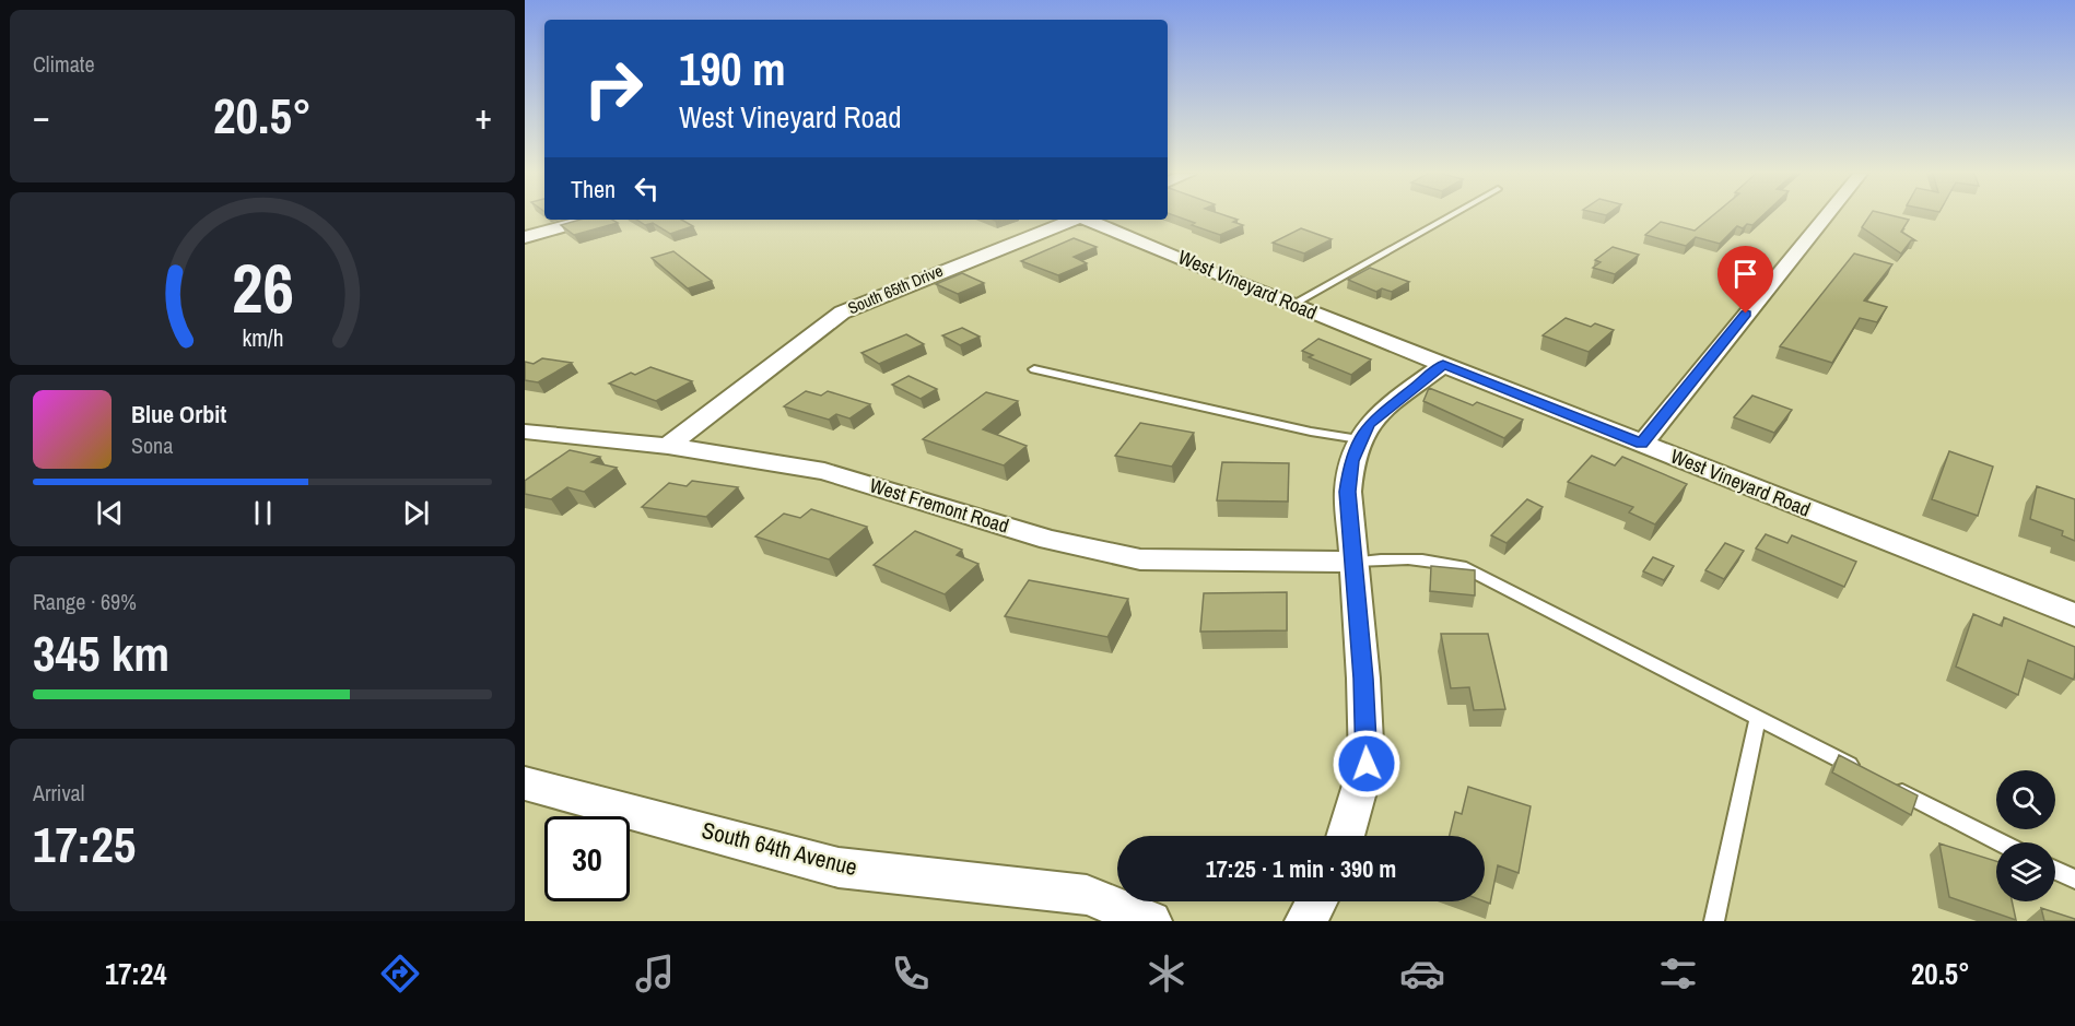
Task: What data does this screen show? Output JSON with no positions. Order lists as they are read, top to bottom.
{
  "streets": {
    "street": [
      "West Vineyard Road",
      "South 65th Drive",
      "West Fremont Road",
      "South 64th Avenue"
    ]
  },
  "crossings": [
    ["South 65th Drive", "West Fremont Road"]
  ],
  "page": {
    "tile": [
      "Climate",
      ["Range · 69%", "345 km"],
      ["Arrival", "17:25"]
    ],
    "turn": ["190 m", "West Vineyard Road"],
    "heat": ["−", "20.5°", "+"],
    "then": "Then",
    "song": ["Blue Orbit", "Sona"],
    "limit": "30",
    "trip": "17:25 · 1 min · 390 m",
    "tabs": ["17:24", "20.5°"],
    "gauge": ["26", "km/h"]
  }
}
